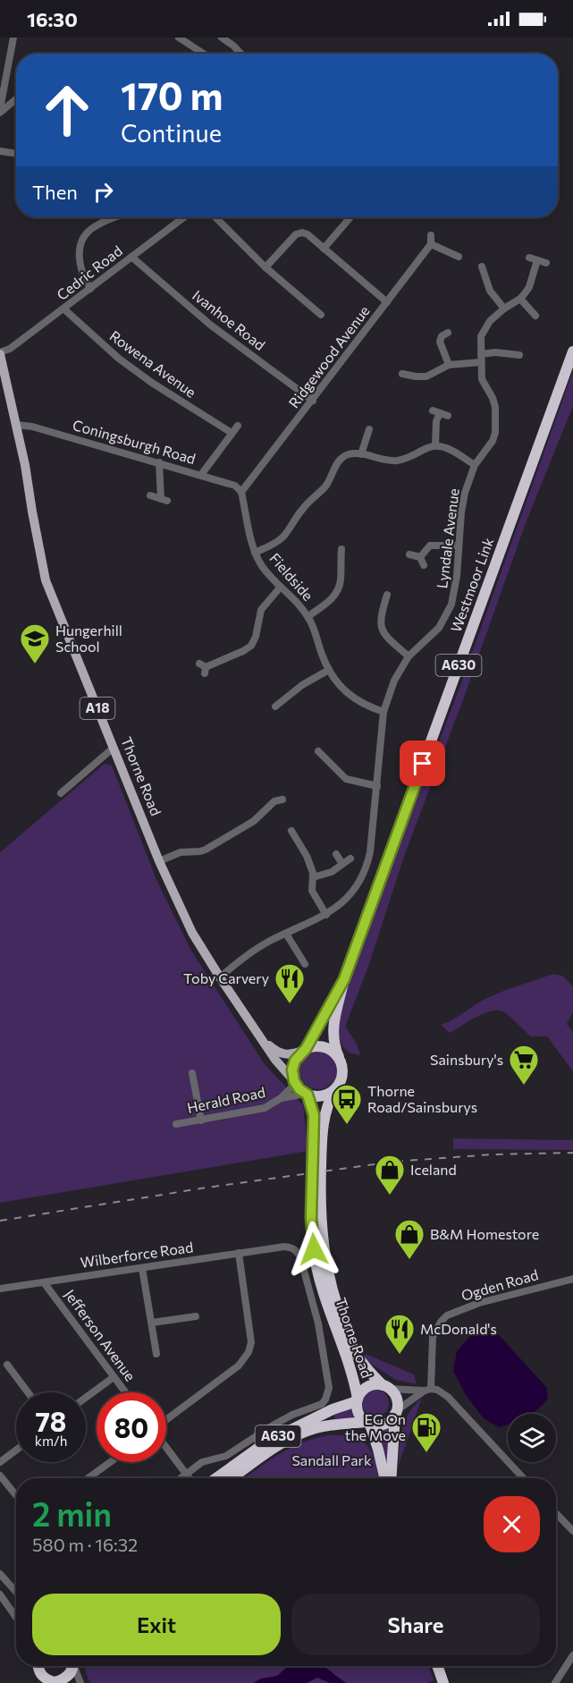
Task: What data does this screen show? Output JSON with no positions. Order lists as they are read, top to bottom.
{
  "streets": {
    "highway": [
      "Westmoor Link",
      "A630",
      "A18",
      "Thorne Road"
    ],
    "street": [
      "Cedric Road",
      "Ivanhoe Road",
      "Ridgewood Avenue",
      "Rowena Avenue",
      "Coningsburgh Road",
      "Lyndale Avenue",
      "Fieldside",
      "Herald Road",
      "Wilberforce Road",
      "Ogden Road",
      "Jefferson Avenue"
    ]
  },
  "crossings": [
    ["Cedric Road", "Ivanhoe Road"],
    ["Cedric Road", "Rowena Avenue"],
    ["Cedric Road", "Thorne Road"],
    ["Ivanhoe Road", "Ridgewood Avenue"],
    ["Ridgewood Avenue", "Coningsburgh Road"],
    ["Ridgewood Avenue", "Fieldside"],
    ["Coningsburgh Road", "Fieldside"],
    ["Coningsburgh Road", "Thorne Road"],
    ["Lyndale Avenue", "Fieldside"],
    ["Lyndale Avenue", "Thorne Road"],
    ["Westmoor Link", "A18"],
    ["Westmoor Link", "Thorne Road"],
    ["Westmoor Link", "Herald Road"],
    ["A630", "Thorne Road"],
    ["A18", "Thorne Road"],
    ["A18", "Herald Road"],
    ["Thorne Road", "Herald Road"],
    ["Wilberforce Road", "Jefferson Avenue"]
  ],
  "parks": ["Sandall Park"],
  "places": {
    "school or university": ["Hungerhill School"],
    "restaurant": ["Toby Carvery", "McDonald's"],
    "supermarket": ["Sainsbury's"],
    "bus stop": ["Thorne Road/Sainsburys"],
    "shop": ["Iceland", "B&M Homestore"],
    "fuel station": ["EG On the Move"]
  },
  "page": {
    "status": "16:30",
    "turn": ["170 m", "Continue"],
    "then": "Then",
    "speed": "78 km/h",
    "limit": "80",
    "heading": ["2 min", "580 m · 16:32"],
    "buttons": ["Exit", "Share"]
  }
}
